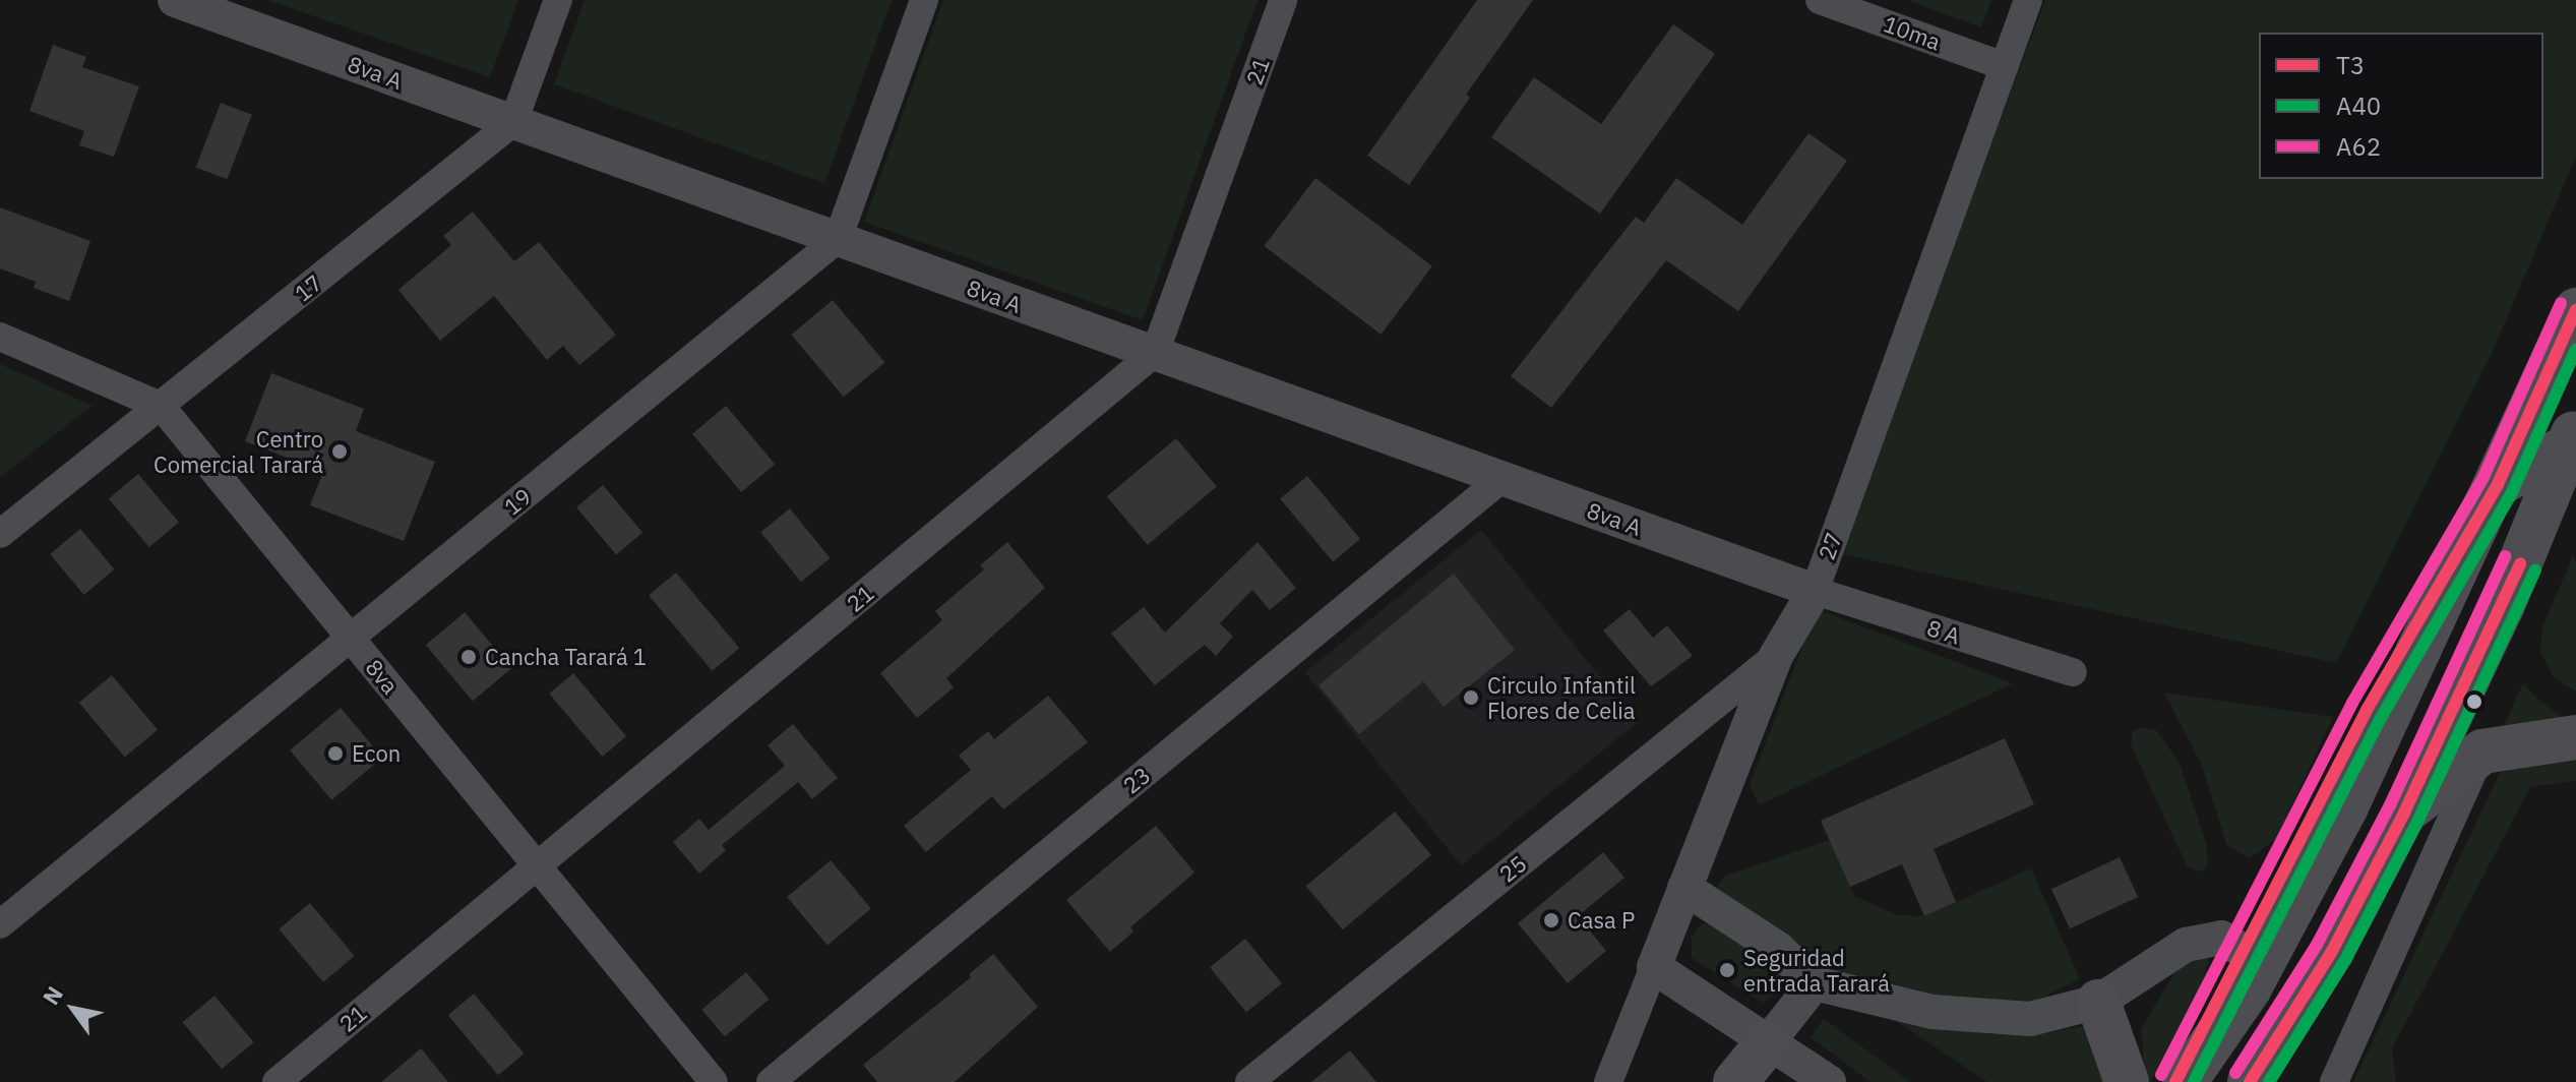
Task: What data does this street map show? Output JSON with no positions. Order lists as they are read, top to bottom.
{
  "streets": {
    "street": [
      "10ma",
      "21",
      "8va A",
      "17",
      "19",
      "27",
      "8 A",
      "8va",
      "23",
      "25"
    ]
  },
  "crossings": [
    ["10ma", "27"],
    ["21", "8va A"],
    ["21", "8va"],
    ["8va A", "17"],
    ["8va A", "19"],
    ["8va A", "27"],
    ["8va A", "8 A"],
    ["8va A", "23"],
    ["17", "8va"],
    ["19", "8va"],
    ["27", "8 A"],
    ["27", "25"]
  ],
  "places": [
    "Centro Comercial Tarará",
    "Cancha Tarará 1",
    "Circulo Infantil Flores de Celia",
    "Econ",
    "Casa P",
    "Seguridad entrada Tarará"
  ],
  "lines": ["transit line A62", "transit line T3", "transit line A40"],
  "legend": ["T3", "A40", "A62"],
  "north": "top left"
}
